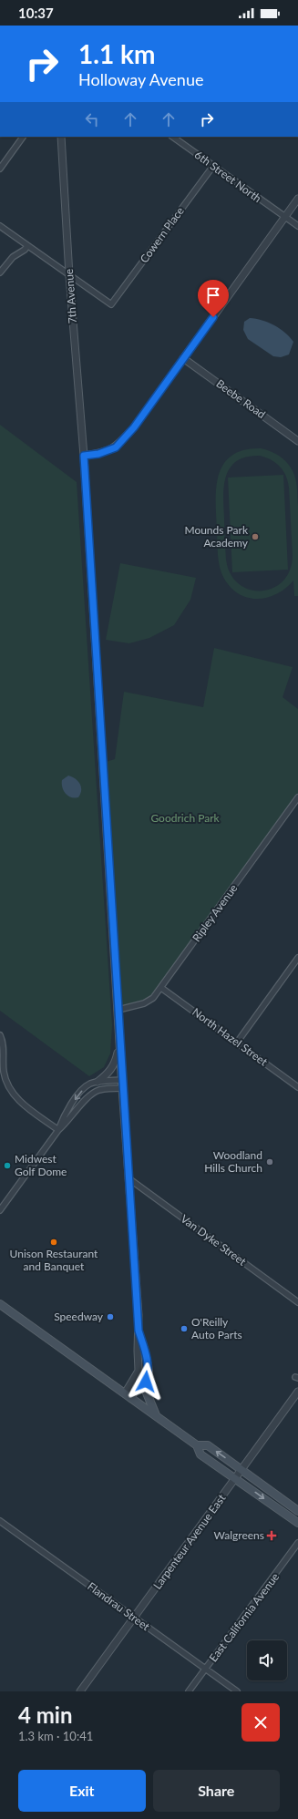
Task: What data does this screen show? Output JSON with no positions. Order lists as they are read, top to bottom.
{
  "streets": {
    "street": [
      "6th Street North",
      "Cowern Place",
      "7th Avenue",
      "Beebe Road",
      "Ripley Avenue",
      "North Hazel Street",
      "Van Dyke Street",
      "Larpenteur Avenue East",
      "Flandrau Street",
      "East California Avenue"
    ]
  },
  "crossings": [
    ["6th Street North", "Cowern Place"],
    ["Cowern Place", "7th Avenue"],
    ["7th Avenue", "Ripley Avenue"],
    ["Ripley Avenue", "North Hazel Street"],
    ["Larpenteur Avenue East", "Flandrau Street"],
    ["Flandrau Street", "East California Avenue"]
  ],
  "parks": ["Goodrich Park"],
  "places": {
    "other": [
      "Mounds Park Academy",
      "Woodland Hills Church",
      "Midwest Golf Dome",
      "Unison Restaurant and Banquet",
      "Speedway",
      "O'Reilly Auto Parts"
    ],
    "health": ["Walgreens"]
  },
  "page": {
    "status": "10:37",
    "turn": ["1.1 km", "Holloway Avenue"],
    "heading": ["4 min", "1.3 km · 10:41"],
    "buttons": ["Exit", "Share"]
  }
}
